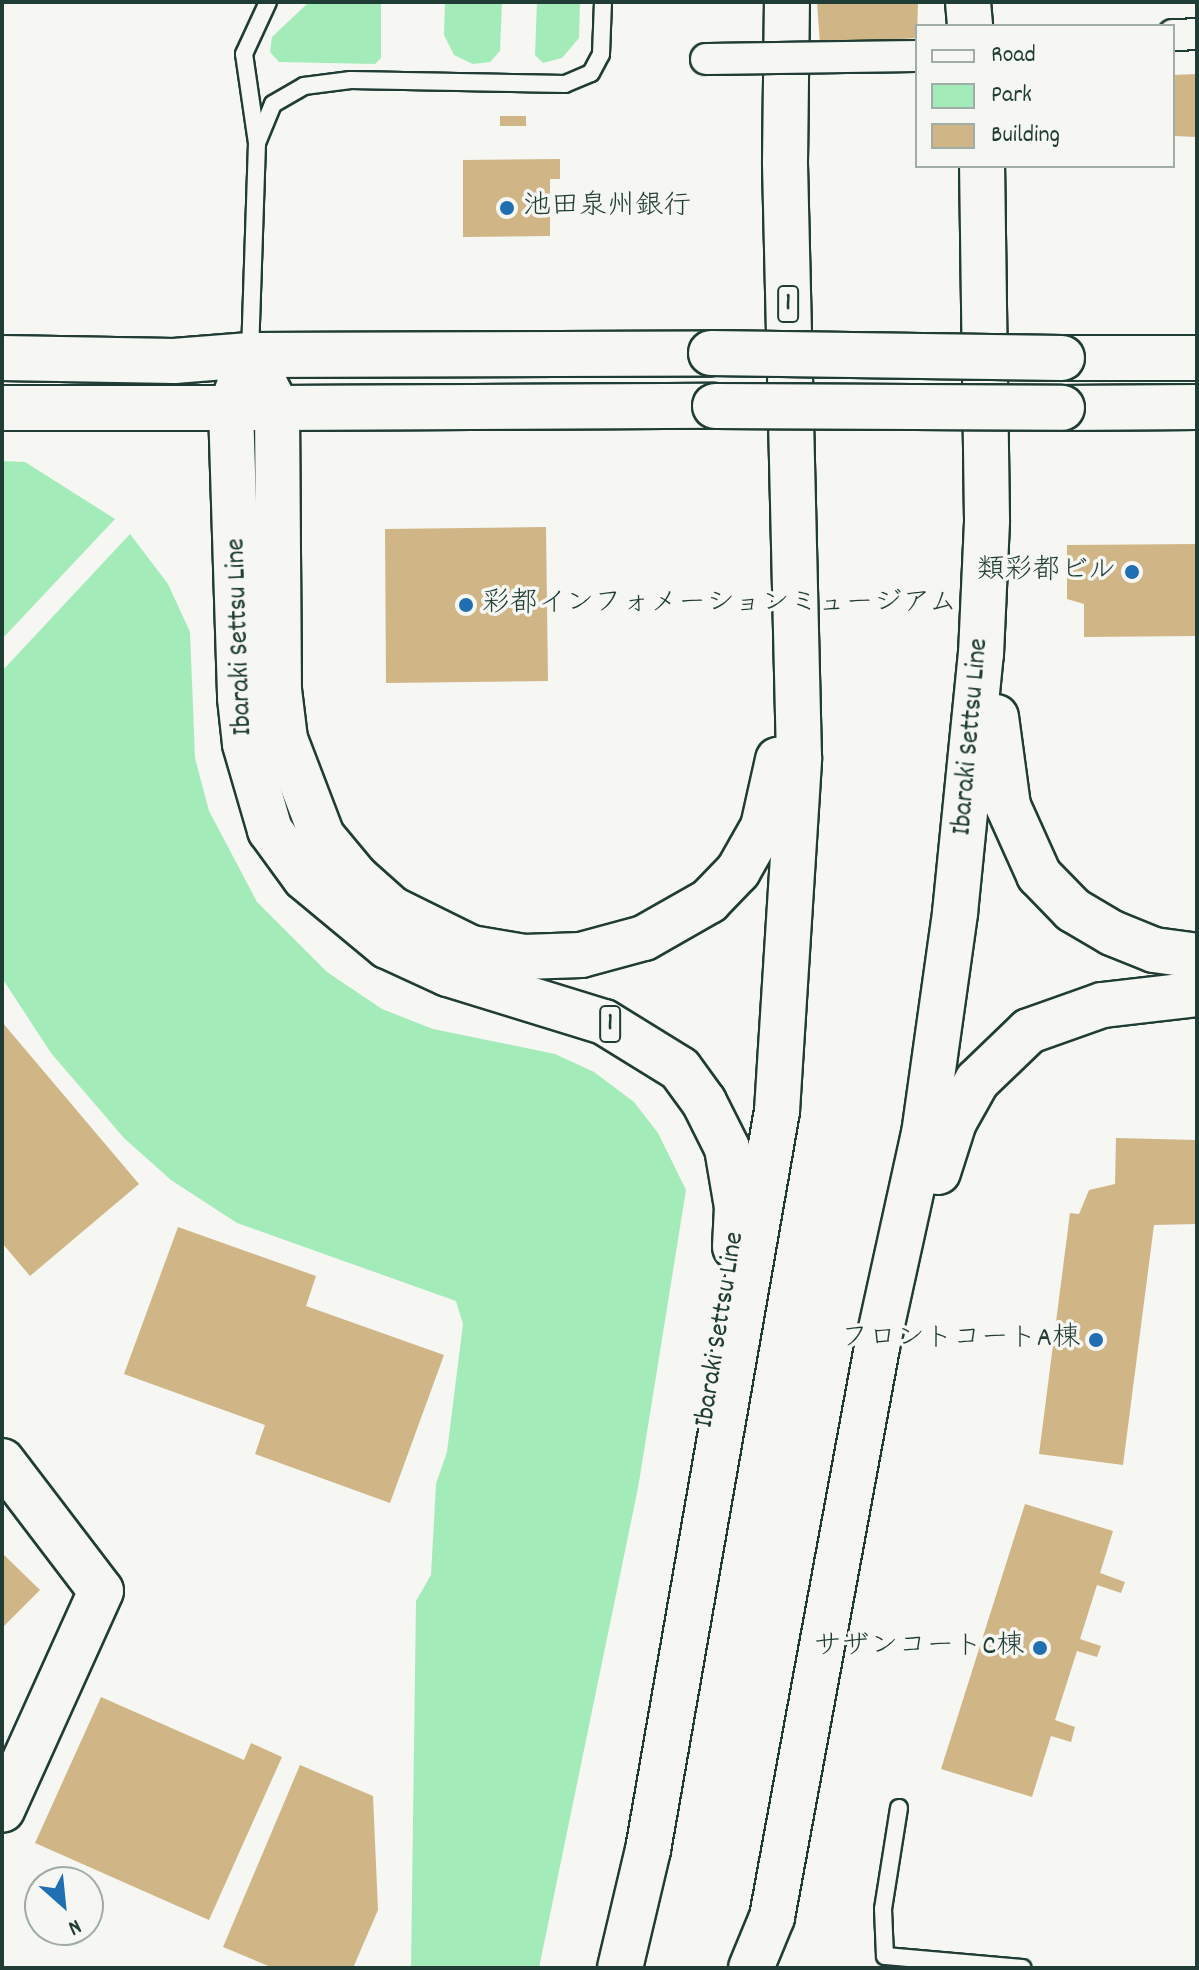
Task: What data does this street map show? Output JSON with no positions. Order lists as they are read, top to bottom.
{
  "streets": {
    "main road": ["1", "Ibaraki Settsu Line"]
  },
  "crossings": [
    ["1", "Ibaraki Settsu Line"]
  ],
  "places": [
    "池田泉州銀行",
    "類彩都ビル",
    "彩都インフォメーションミュージアム",
    "フロントコートA棟",
    "サザンコートC棟"
  ],
  "legend": ["Road", "Park", "Building"],
  "north": "bottom right"
}
